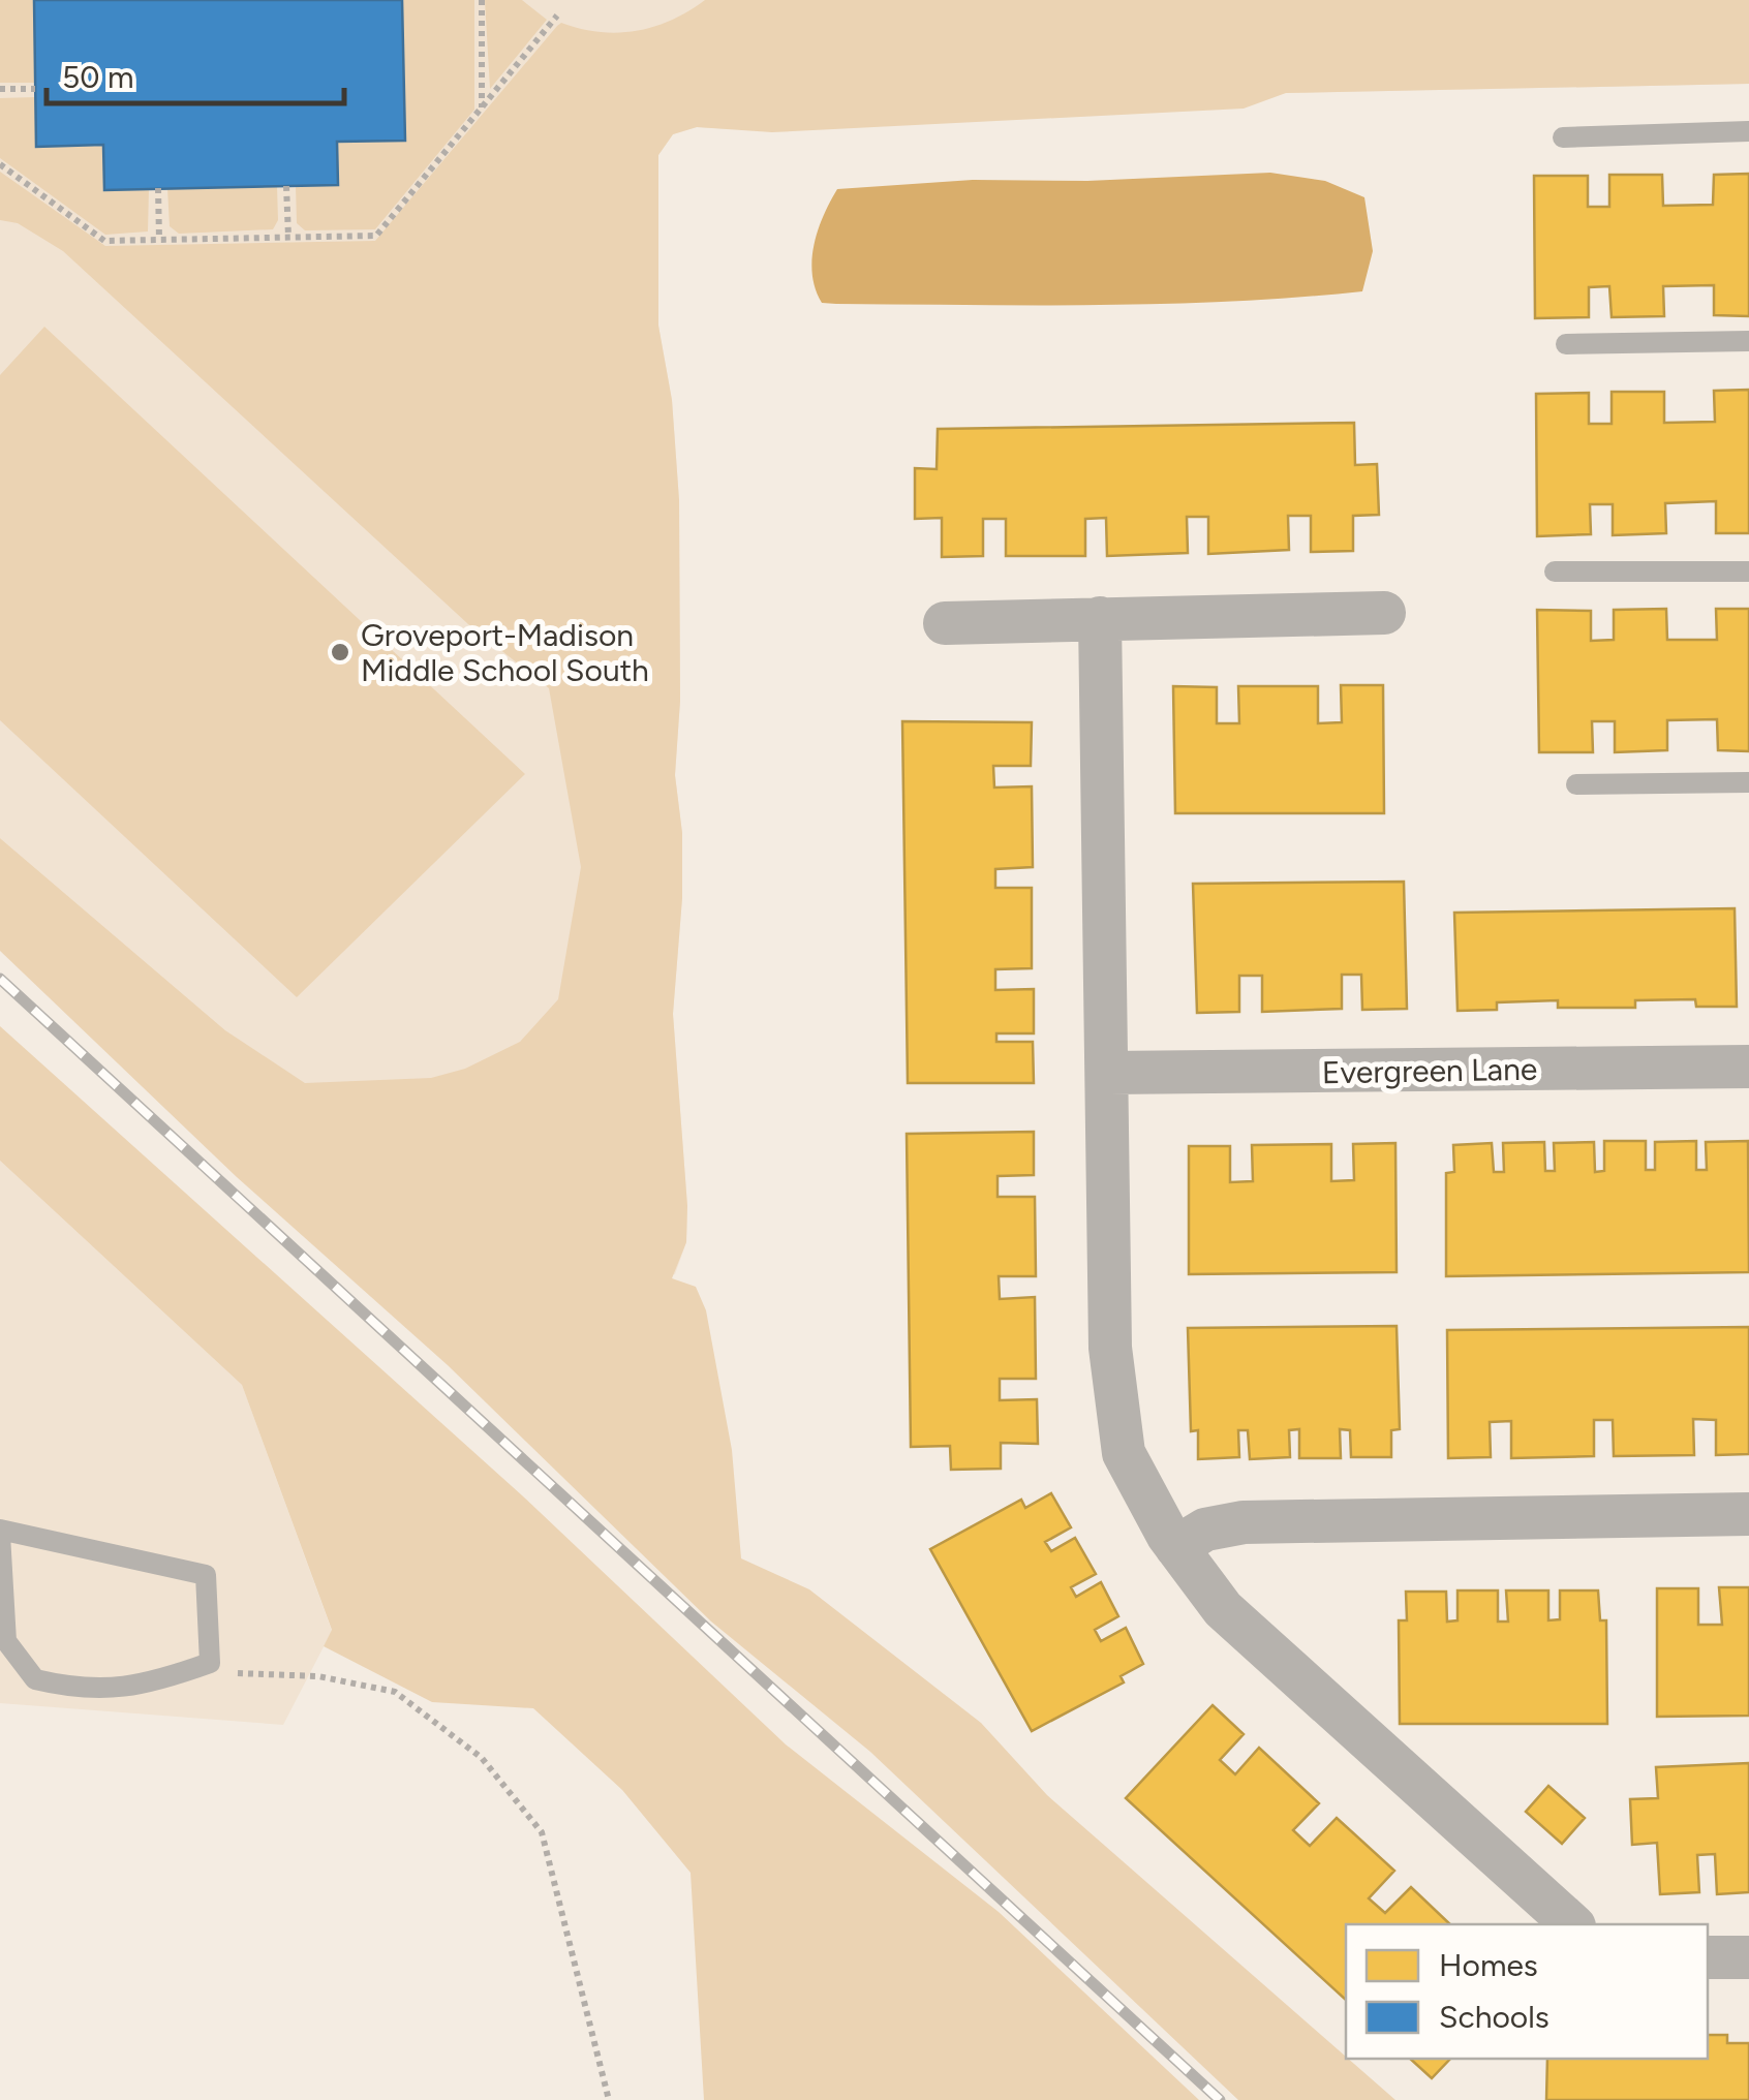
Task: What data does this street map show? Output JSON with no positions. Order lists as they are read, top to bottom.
{
  "streets": {
    "street": ["Evergreen Lane"]
  },
  "places": ["Groveport-Madison Middle School South"],
  "legend": ["Homes", "Schools"],
  "scale_bar": "50 m"
}
